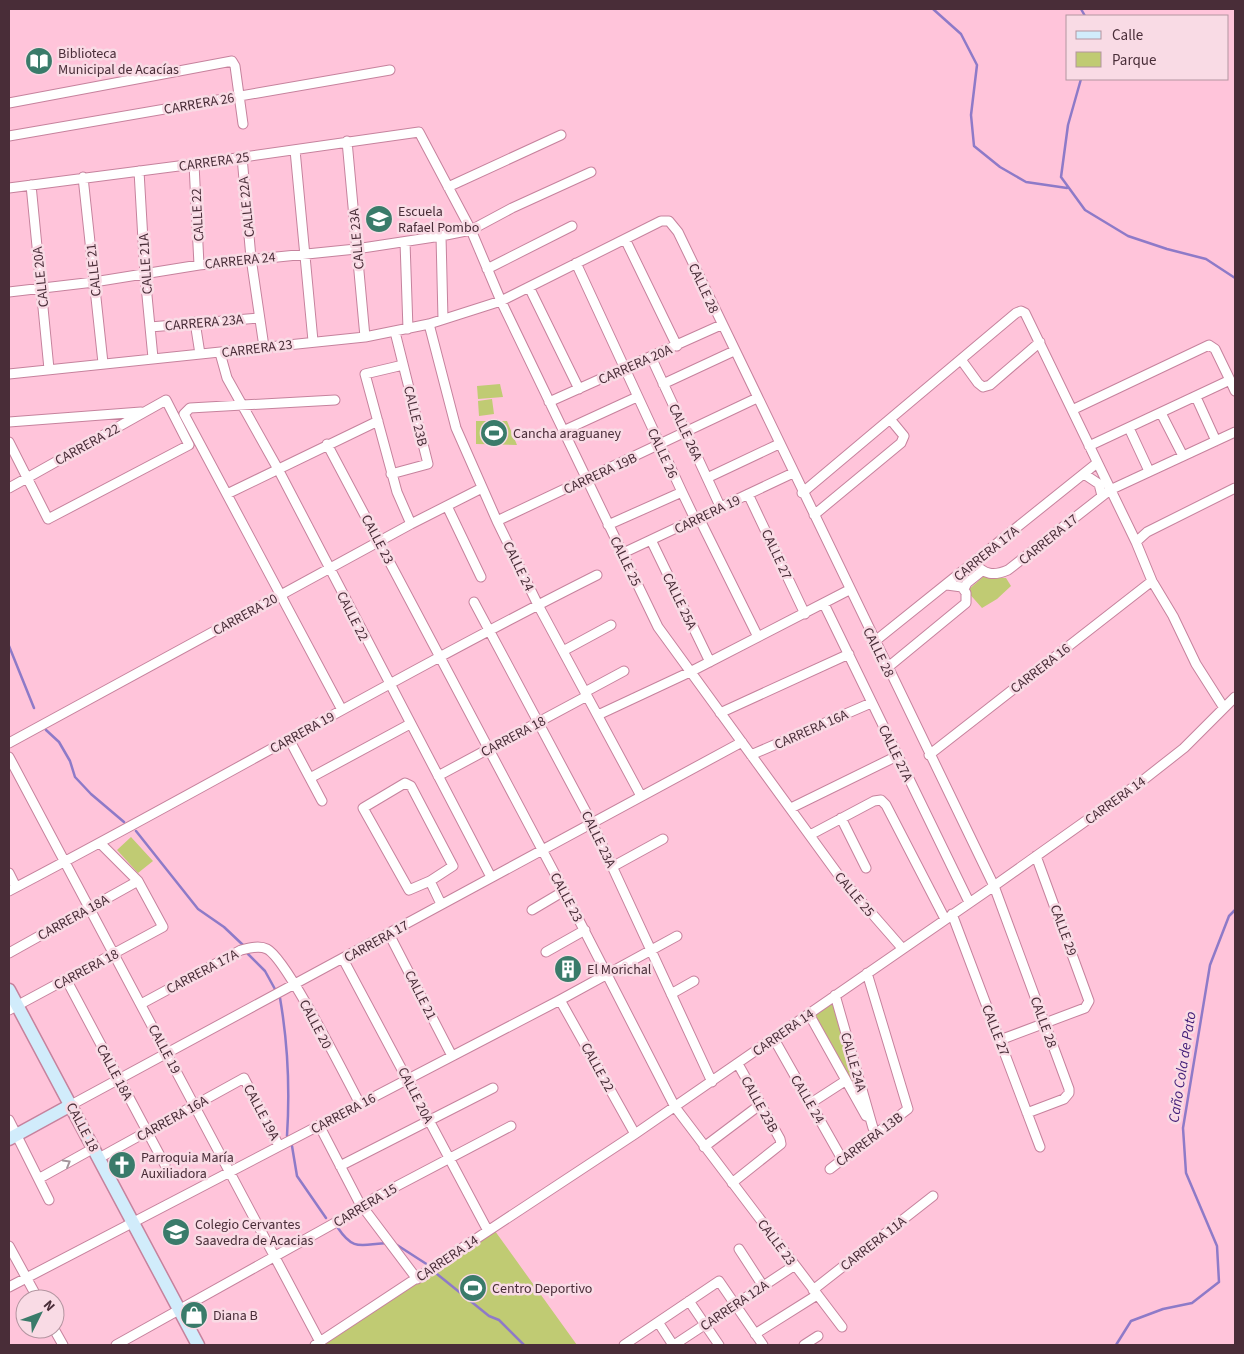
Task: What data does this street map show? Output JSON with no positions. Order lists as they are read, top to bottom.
{
  "streets": {
    "street": [
      "CARRERA 26",
      "CARRERA 25",
      "CALLE 22A",
      "CALLE 22",
      "CALLE 23A",
      "CARRERA 24",
      "CALLE 21A",
      "CALLE 21",
      "CALLE 20A",
      "CALLE 28",
      "CARRERA 23A",
      "CARRERA 23",
      "CARRERA 20A",
      "CALLE 23B",
      "CALLE 26A",
      "CARRERA 22",
      "CALLE 26",
      "CARRERA 19B",
      "CARRERA 19",
      "CALLE 23",
      "CARRERA 17",
      "CARRERA 17A",
      "CALLE 27",
      "CALLE 25",
      "CALLE 24",
      "CALLE 25A",
      "CARRERA 20",
      "CARRERA 16",
      "CARRERA 16A",
      "CARRERA 18",
      "CALLE 27A",
      "CARRERA 14",
      "CARRERA 18A",
      "CALLE 29",
      "CALLE 20",
      "CALLE 19",
      "CALLE 24A",
      "CALLE 18A",
      "CALLE 19A",
      "CALLE 18",
      "CARRERA 13B",
      "CARRERA 15",
      "CARRERA 11A",
      "CARRERA 12A"
    ]
  },
  "crossings": [
    ["CARRERA 25", "CALLE 22A"],
    ["CARRERA 25", "CALLE 22"],
    ["CARRERA 25", "CALLE 23A"],
    ["CARRERA 25", "CALLE 21A"],
    ["CARRERA 25", "CALLE 21"],
    ["CARRERA 25", "CALLE 20A"],
    ["CARRERA 25", "CALLE 25"],
    ["CALLE 22A", "CARRERA 24"],
    ["CALLE 22A", "CARRERA 23A"],
    ["CALLE 22A", "CARRERA 23"],
    ["CALLE 22", "CARRERA 24"],
    ["CALLE 22", "CARRERA 23"],
    ["CALLE 22", "CARRERA 19"],
    ["CALLE 22", "CARRERA 17"],
    ["CALLE 22", "CARRERA 20"],
    ["CALLE 22", "CARRERA 16"],
    ["CALLE 22", "CARRERA 18"],
    ["CALLE 22", "CARRERA 14"],
    ["CALLE 23A", "CARRERA 24"],
    ["CALLE 23A", "CARRERA 23"],
    ["CALLE 23A", "CARRERA 19"],
    ["CALLE 23A", "CARRERA 17"],
    ["CALLE 23A", "CARRERA 16"],
    ["CALLE 23A", "CARRERA 18"],
    ["CALLE 23A", "CARRERA 14"],
    ["CARRERA 24", "CALLE 21A"],
    ["CARRERA 24", "CALLE 21"],
    ["CARRERA 24", "CALLE 20A"],
    ["CARRERA 24", "CALLE 25"],
    ["CALLE 21A", "CARRERA 23A"],
    ["CALLE 21A", "CARRERA 23"],
    ["CALLE 21", "CARRERA 23"],
    ["CALLE 21", "CARRERA 17"],
    ["CALLE 21", "CARRERA 16"],
    ["CALLE 20A", "CARRERA 23"],
    ["CALLE 20A", "CARRERA 17"],
    ["CALLE 20A", "CARRERA 16"],
    ["CALLE 20A", "CARRERA 14"],
    ["CALLE 20A", "CARRERA 15"],
    ["CALLE 28", "CARRERA 20A"],
    ["CALLE 28", "CARRERA 19B"],
    ["CALLE 28", "CARRERA 19"],
    ["CALLE 28", "CARRERA 17A"],
    ["CALLE 28", "CALLE 27"],
    ["CALLE 28", "CARRERA 16"],
    ["CALLE 28", "CARRERA 14"],
    ["CALLE 28", "CALLE 29"],
    ["CARRERA 23", "CALLE 23B"],
    ["CARRERA 23", "CALLE 25"],
    ["CARRERA 23", "CALLE 24"],
    ["CARRERA 20A", "CALLE 26A"],
    ["CARRERA 20A", "CALLE 26"],
    ["CARRERA 20A", "CALLE 25"],
    ["CALLE 23B", "CALLE 23"],
    ["CALLE 23B", "CARRERA 14"],
    ["CALLE 26A", "CARRERA 19B"],
    ["CALLE 26A", "CARRERA 19"],
    ["CALLE 26", "CARRERA 19B"],
    ["CALLE 26", "CARRERA 19"],
    ["CARRERA 19B", "CALLE 25"],
    ["CARRERA 19B", "CALLE 24"],
    ["CARRERA 19", "CALLE 23"],
    ["CARRERA 19", "CALLE 27"],
    ["CARRERA 19", "CALLE 25"],
    ["CARRERA 19", "CALLE 24"],
    ["CARRERA 19", "CALLE 25A"],
    ["CARRERA 19", "CALLE 19"],
    ["CALLE 23", "CARRERA 17"],
    ["CALLE 23", "CARRERA 20"],
    ["CALLE 23", "CARRERA 16"],
    ["CALLE 23", "CARRERA 18"],
    ["CALLE 23", "CARRERA 14"],
    ["CALLE 23", "CARRERA 11A"],
    ["CALLE 23", "CARRERA 12A"],
    ["CARRERA 17", "CALLE 25"],
    ["CARRERA 17", "CALLE 24"],
    ["CARRERA 17", "CALLE 20"],
    ["CARRERA 17", "CALLE 19"],
    ["CARRERA 17", "CALLE 18A"],
    ["CARRERA 17", "CALLE 18"],
    ["CARRERA 17A", "CALLE 20"],
    ["CARRERA 17A", "CALLE 19"],
    ["CALLE 27", "CARRERA 14"],
    ["CALLE 25", "CARRERA 16A"],
    ["CALLE 25", "CARRERA 14"],
    ["CALLE 24", "CARRERA 20"],
    ["CALLE 24", "CARRERA 18"],
    ["CALLE 24", "CARRERA 14"],
    ["CALLE 24", "CARRERA 13B"],
    ["CARRERA 16", "CALLE 20"],
    ["CARRERA 16", "CALLE 19"],
    ["CARRERA 16", "CALLE 19A"],
    ["CARRERA 16", "CALLE 18"],
    ["CARRERA 16A", "CALLE 27A"],
    ["CARRERA 16A", "CALLE 19"],
    ["CARRERA 16A", "CALLE 18A"],
    ["CARRERA 16A", "CALLE 19A"],
    ["CARRERA 16A", "CALLE 18"],
    ["CARRERA 18", "CARRERA 18A"],
    ["CARRERA 18", "CALLE 19"],
    ["CARRERA 18", "CALLE 18A"],
    ["CARRERA 18", "CALLE 18"],
    ["CALLE 27A", "CARRERA 14"],
    ["CARRERA 14", "CALLE 29"],
    ["CARRERA 14", "CALLE 19"],
    ["CARRERA 14", "CALLE 24A"],
    ["CARRERA 14", "CARRERA 13B"],
    ["CARRERA 18A", "CALLE 19"],
    ["CALLE 19", "CARRERA 15"],
    ["CALLE 24A", "CARRERA 13B"],
    ["CALLE 18", "CARRERA 15"]
  ],
  "water": ["Caño Cola de Pato"],
  "places": {
    "library": ["Biblioteca Municipal de Acacías"],
    "school or university": ["Escuela Rafael Pombo", "Colegio Cervantes Saavedra de Acacias"],
    "sports": ["Cancha araguaney", "Centro Deportivo"],
    "building": ["El Morichal"],
    "church": ["Parroquia María Auxiliadora"],
    "shop": ["Diana B"]
  },
  "legend": ["Calle", "Parque"],
  "north": "top right"
}
